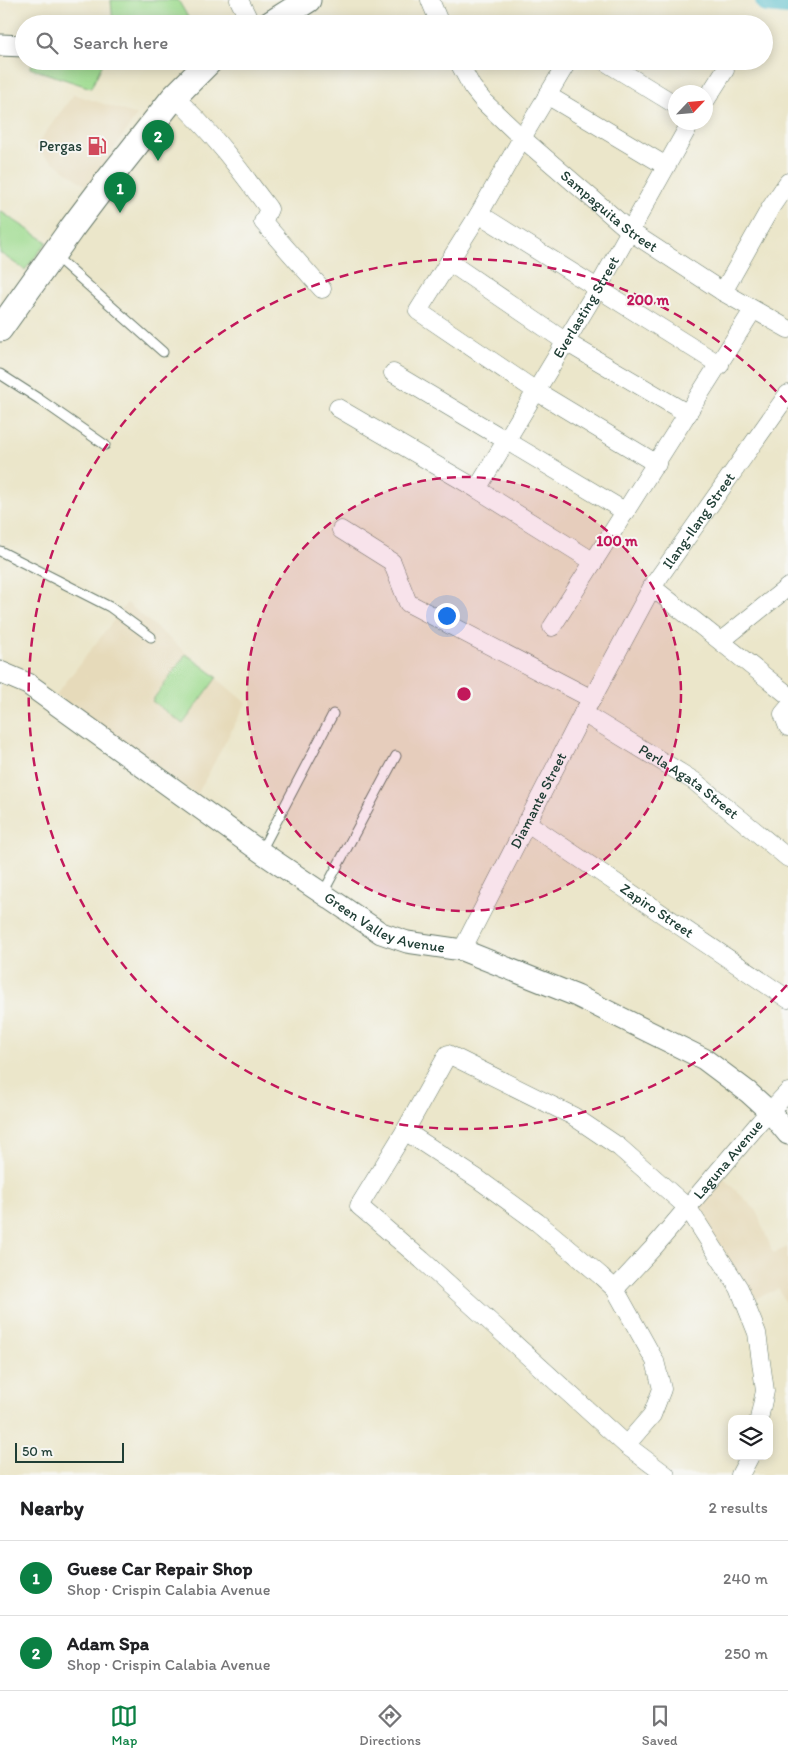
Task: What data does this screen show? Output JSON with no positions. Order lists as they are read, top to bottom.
{
  "streets": {
    "street": [
      "Sampaguita Street",
      "Everlasting Street",
      "Ilang-Ilang Street",
      "Perla Agata Street",
      "Diamante Street",
      "Zapiro Street",
      "Green Valley Avenue",
      "Laguna Avenue"
    ]
  },
  "crossings": [
    ["Sampaguita Street", "Everlasting Street"],
    ["Ilang-Ilang Street", "Diamante Street"],
    ["Perla Agata Street", "Diamante Street"],
    ["Diamante Street", "Zapiro Street"],
    ["Diamante Street", "Green Valley Avenue"],
    ["Green Valley Avenue", "Laguna Avenue"]
  ],
  "places": {
    "fuel station": ["Pergas"]
  },
  "scale_bar": "50 m",
  "north": "top right",
  "page": {
    "search": "Search here",
    "pins": ["2", "1"],
    "scale": "50 m",
    "heading": ["Nearby", "2 results"],
    "list": [
      {
        "mark": "1",
        "name": "Guese Car Repair Shop",
        "note": "Shop · Crispin Calabia Avenue",
        "value": "240 m"
      },
      {
        "mark": "2",
        "name": "Adam Spa",
        "note": "Shop · Crispin Calabia Avenue",
        "value": "250 m"
      }
    ],
    "nav": ["Map", "Directions", "Saved"]
  },
  "rings": ["200 m", "100 m"]
}
